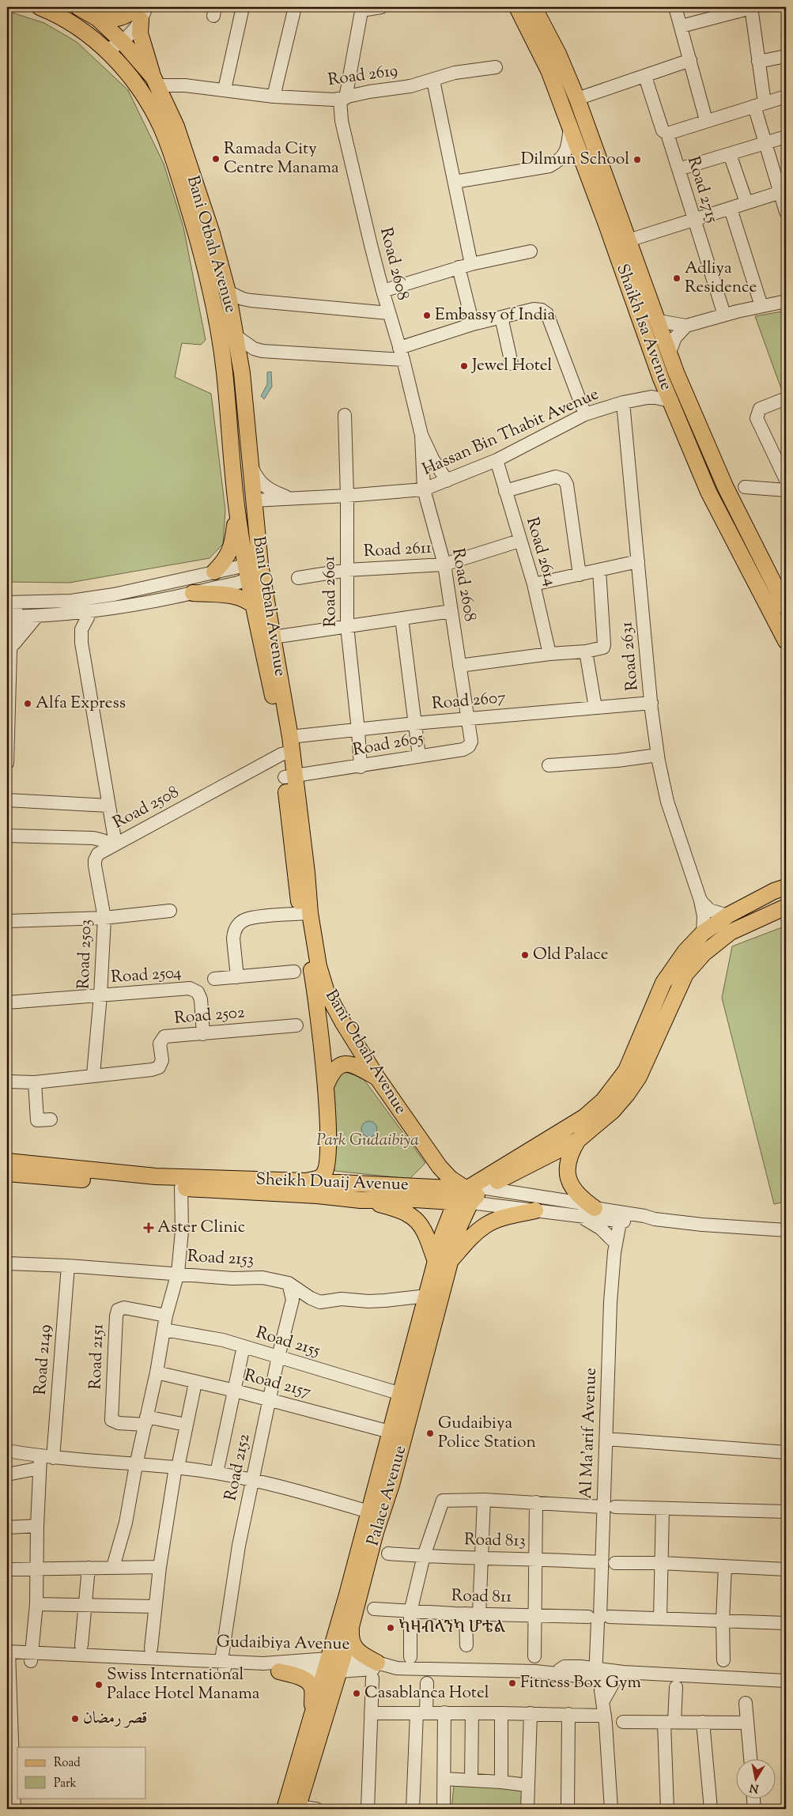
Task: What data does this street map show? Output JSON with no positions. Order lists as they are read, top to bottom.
{
  "streets": {
    "main road": [
      "Bani Otbah Avenue",
      "Shaikh Isa Avenue",
      "Sheikh Duaij Avenue",
      "Palace Avenue"
    ],
    "street": [
      "Road 2619",
      "Road 2715",
      "Road 2608",
      "Hassan Bin Thabit Avenue",
      "Road 2611",
      "Road 2614",
      "Road 2601",
      "Road 2631",
      "Road 2607",
      "Road 2605",
      "Road 2508",
      "Road 2503",
      "Road 2504",
      "Road 2502",
      "Road 2153",
      "Road 2155",
      "Road 2151",
      "Road 2149",
      "Road 2157",
      "Al Ma'arif Avenue",
      "Road 2152",
      "Road 813",
      "Road 811",
      "Gudaibiya Avenue"
    ]
  },
  "crossings": [
    ["Road 2619", "Bani Otbah Avenue"],
    ["Road 2619", "Road 2608"],
    ["Bani Otbah Avenue", "Hassan Bin Thabit Avenue"],
    ["Bani Otbah Avenue", "Road 2607"],
    ["Bani Otbah Avenue", "Road 2605"],
    ["Bani Otbah Avenue", "Road 2508"],
    ["Bani Otbah Avenue", "Sheikh Duaij Avenue"],
    ["Bani Otbah Avenue", "Palace Avenue"],
    ["Road 2608", "Hassan Bin Thabit Avenue"],
    ["Road 2608", "Road 2611"],
    ["Road 2608", "Road 2607"],
    ["Road 2608", "Road 2605"],
    ["Shaikh Isa Avenue", "Hassan Bin Thabit Avenue"],
    ["Hassan Bin Thabit Avenue", "Road 2614"],
    ["Hassan Bin Thabit Avenue", "Road 2601"],
    ["Hassan Bin Thabit Avenue", "Road 2631"],
    ["Road 2611", "Road 2614"],
    ["Road 2611", "Road 2601"],
    ["Road 2601", "Road 2607"],
    ["Road 2601", "Road 2605"],
    ["Road 2631", "Road 2607"],
    ["Road 2607", "Road 2605"],
    ["Road 2607", "Road 2508"],
    ["Road 2508", "Road 2503"],
    ["Road 2503", "Road 2504"],
    ["Road 2503", "Road 2502"],
    ["Road 2504", "Road 2502"],
    ["Sheikh Duaij Avenue", "Al Ma'arif Avenue"],
    ["Sheikh Duaij Avenue", "Palace Avenue"],
    ["Road 2153", "Road 2149"],
    ["Road 2153", "Road 2152"],
    ["Road 2153", "Palace Avenue"],
    ["Road 2155", "Road 2152"],
    ["Road 2155", "Palace Avenue"],
    ["Road 2149", "Gudaibiya Avenue"],
    ["Road 2157", "Road 2152"],
    ["Road 2157", "Palace Avenue"],
    ["Al Ma'arif Avenue", "Road 813"],
    ["Al Ma'arif Avenue", "Road 811"],
    ["Al Ma'arif Avenue", "Gudaibiya Avenue"],
    ["Road 2152", "Gudaibiya Avenue"],
    ["Palace Avenue", "Gudaibiya Avenue"]
  ],
  "parks": ["Park Gudaibiya"],
  "places": {
    "other": [
      "Ramada City Centre Manama",
      "Dilmun School",
      "Adliya Residence",
      "Embassy of India",
      "Jewel Hotel",
      "Alfa Express",
      "Old Palace",
      "Gudaibiya Police Station",
      "ካዛብላንካ ሆቴል",
      "Fitness Box Gym",
      "Swiss International Palace Hotel Manama",
      "Casablanca Hotel",
      "قصر رمضان"
    ],
    "health": ["Aster Clinic"]
  },
  "legend": ["Road", "Park"],
  "north": "bottom"
}
